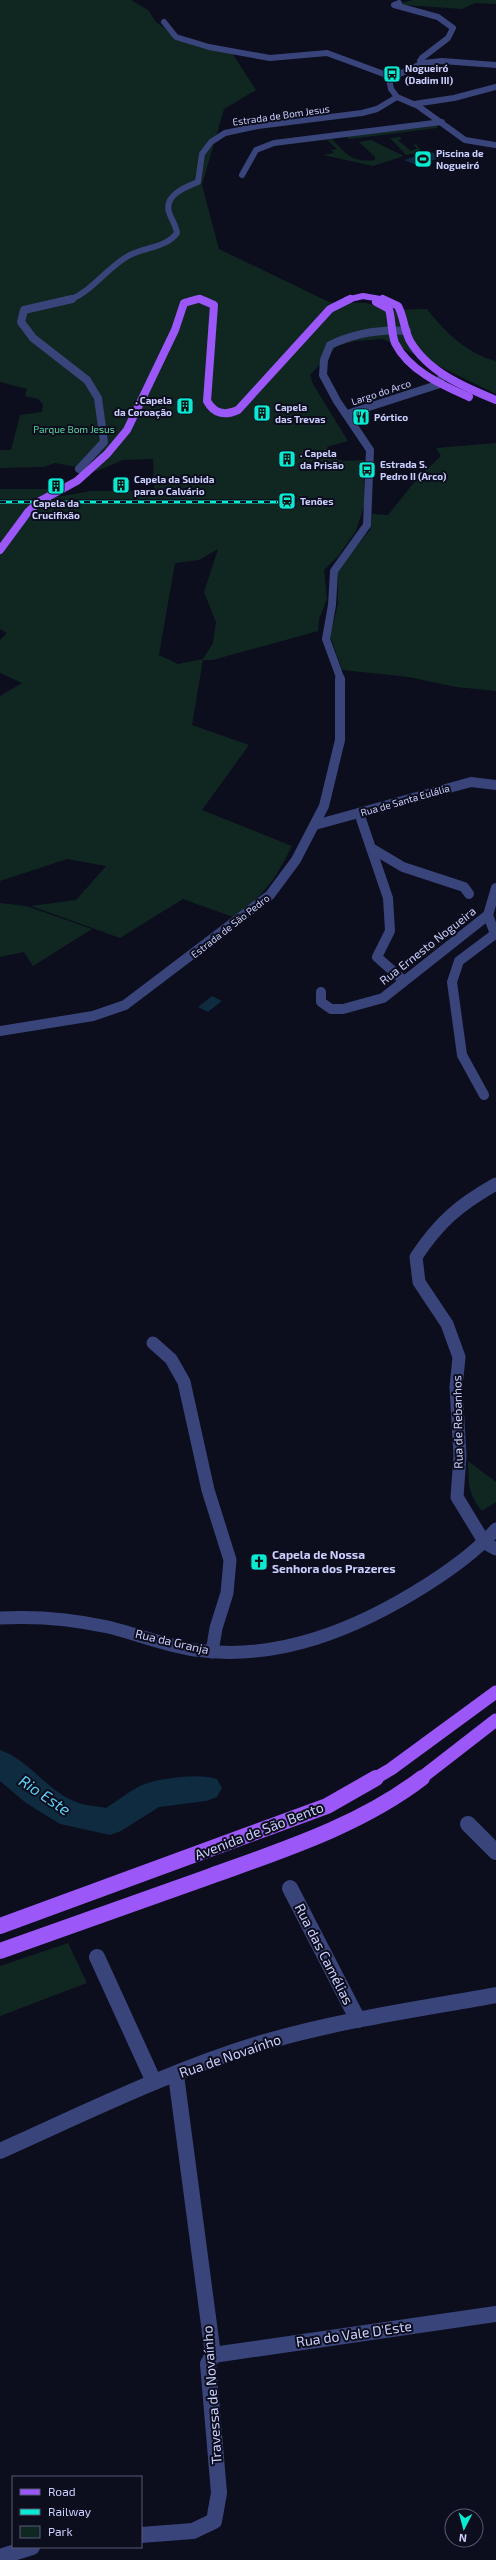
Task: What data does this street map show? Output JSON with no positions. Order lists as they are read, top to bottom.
{
  "streets": {
    "main road": ["Avenida de São Bento"],
    "street": [
      "Estrada de Bom Jesus",
      "Largo do Arco",
      "Rua de Santa Eulália",
      "Estrada de São Pedro",
      "Rua Ernesto Nogueira",
      "Rua de Rebanhos",
      "Rua da Granja",
      "Rua das Camélias",
      "Rua de Novaínho",
      "Rua do Vale D'Este",
      "Travessa de Novaínho"
    ]
  },
  "crossings": [
    ["Largo do Arco", "Estrada de São Pedro"],
    ["Rua de Santa Eulália", "Estrada de São Pedro"],
    ["Rua de Rebanhos", "Rua da Granja"],
    ["Rua das Camélias", "Rua de Novaínho"],
    ["Rua de Novaínho", "Travessa de Novaínho"],
    ["Rua do Vale D'Este", "Travessa de Novaínho"]
  ],
  "water": ["Rio Este"],
  "parks": ["Parque Bom Jesus"],
  "places": {
    "bus stop": ["Nogueiró (Dadim III)", "Estrada S. Pedro II (Arco)"],
    "sports": ["Piscina de Nogueiró"],
    "building": [
      ". Capela da Coroação",
      "Capela das Trevas",
      ". Capela da Prisão",
      "Capela da Subida para o Calvário",
      "Capela da Crucifixão"
    ],
    "restaurant": ["Pórtico"],
    "station": ["Tenões"],
    "church": ["Capela de Nossa Senhora dos Prazeres"]
  },
  "legend": ["Road", "Railway", "Park"],
  "north": "bottom"
}
